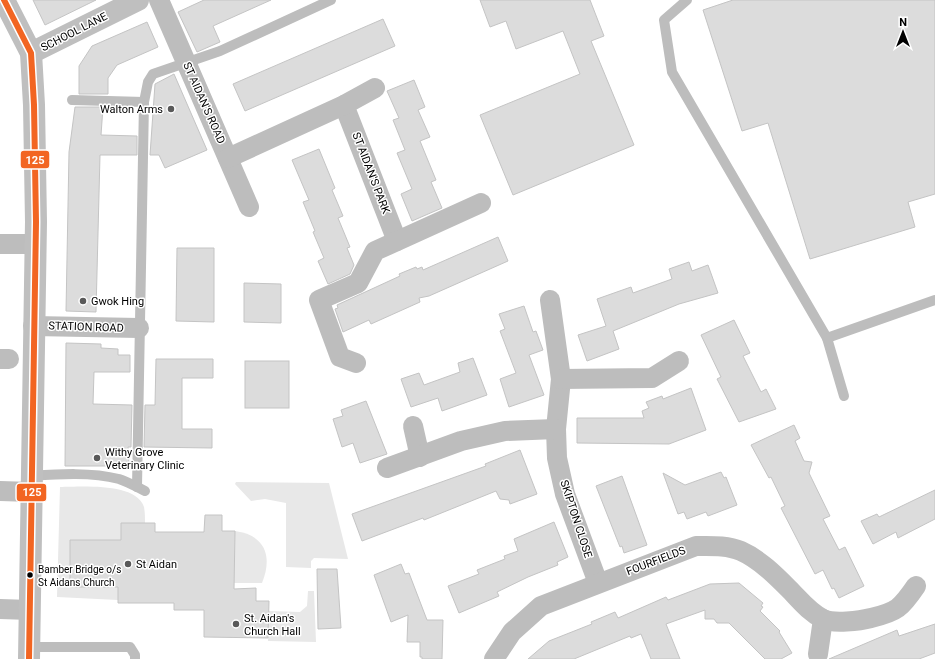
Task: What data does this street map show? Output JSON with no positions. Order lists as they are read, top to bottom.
{
  "streets": {
    "main road": ["SCHOOL LANE", "STATION ROAD"],
    "street": [
      "ST AIDAN'S ROAD",
      "ST AIDAN'S PARK",
      "SKIPTON CLOSE",
      "FOURFIELDS"
    ]
  },
  "crossings": [
    ["SCHOOL LANE", "STATION ROAD"],
    ["SKIPTON CLOSE", "FOURFIELDS"]
  ],
  "places": [
    "Walton Arms",
    "Gwok Hing",
    "Withy Grove Veterinary Clinic",
    "St Aidan",
    "Bamber Bridge o/s St Aidans Church",
    "St. Aidan's Church Hall"
  ],
  "lines": ["transit line 125"],
  "north": "top"
}
